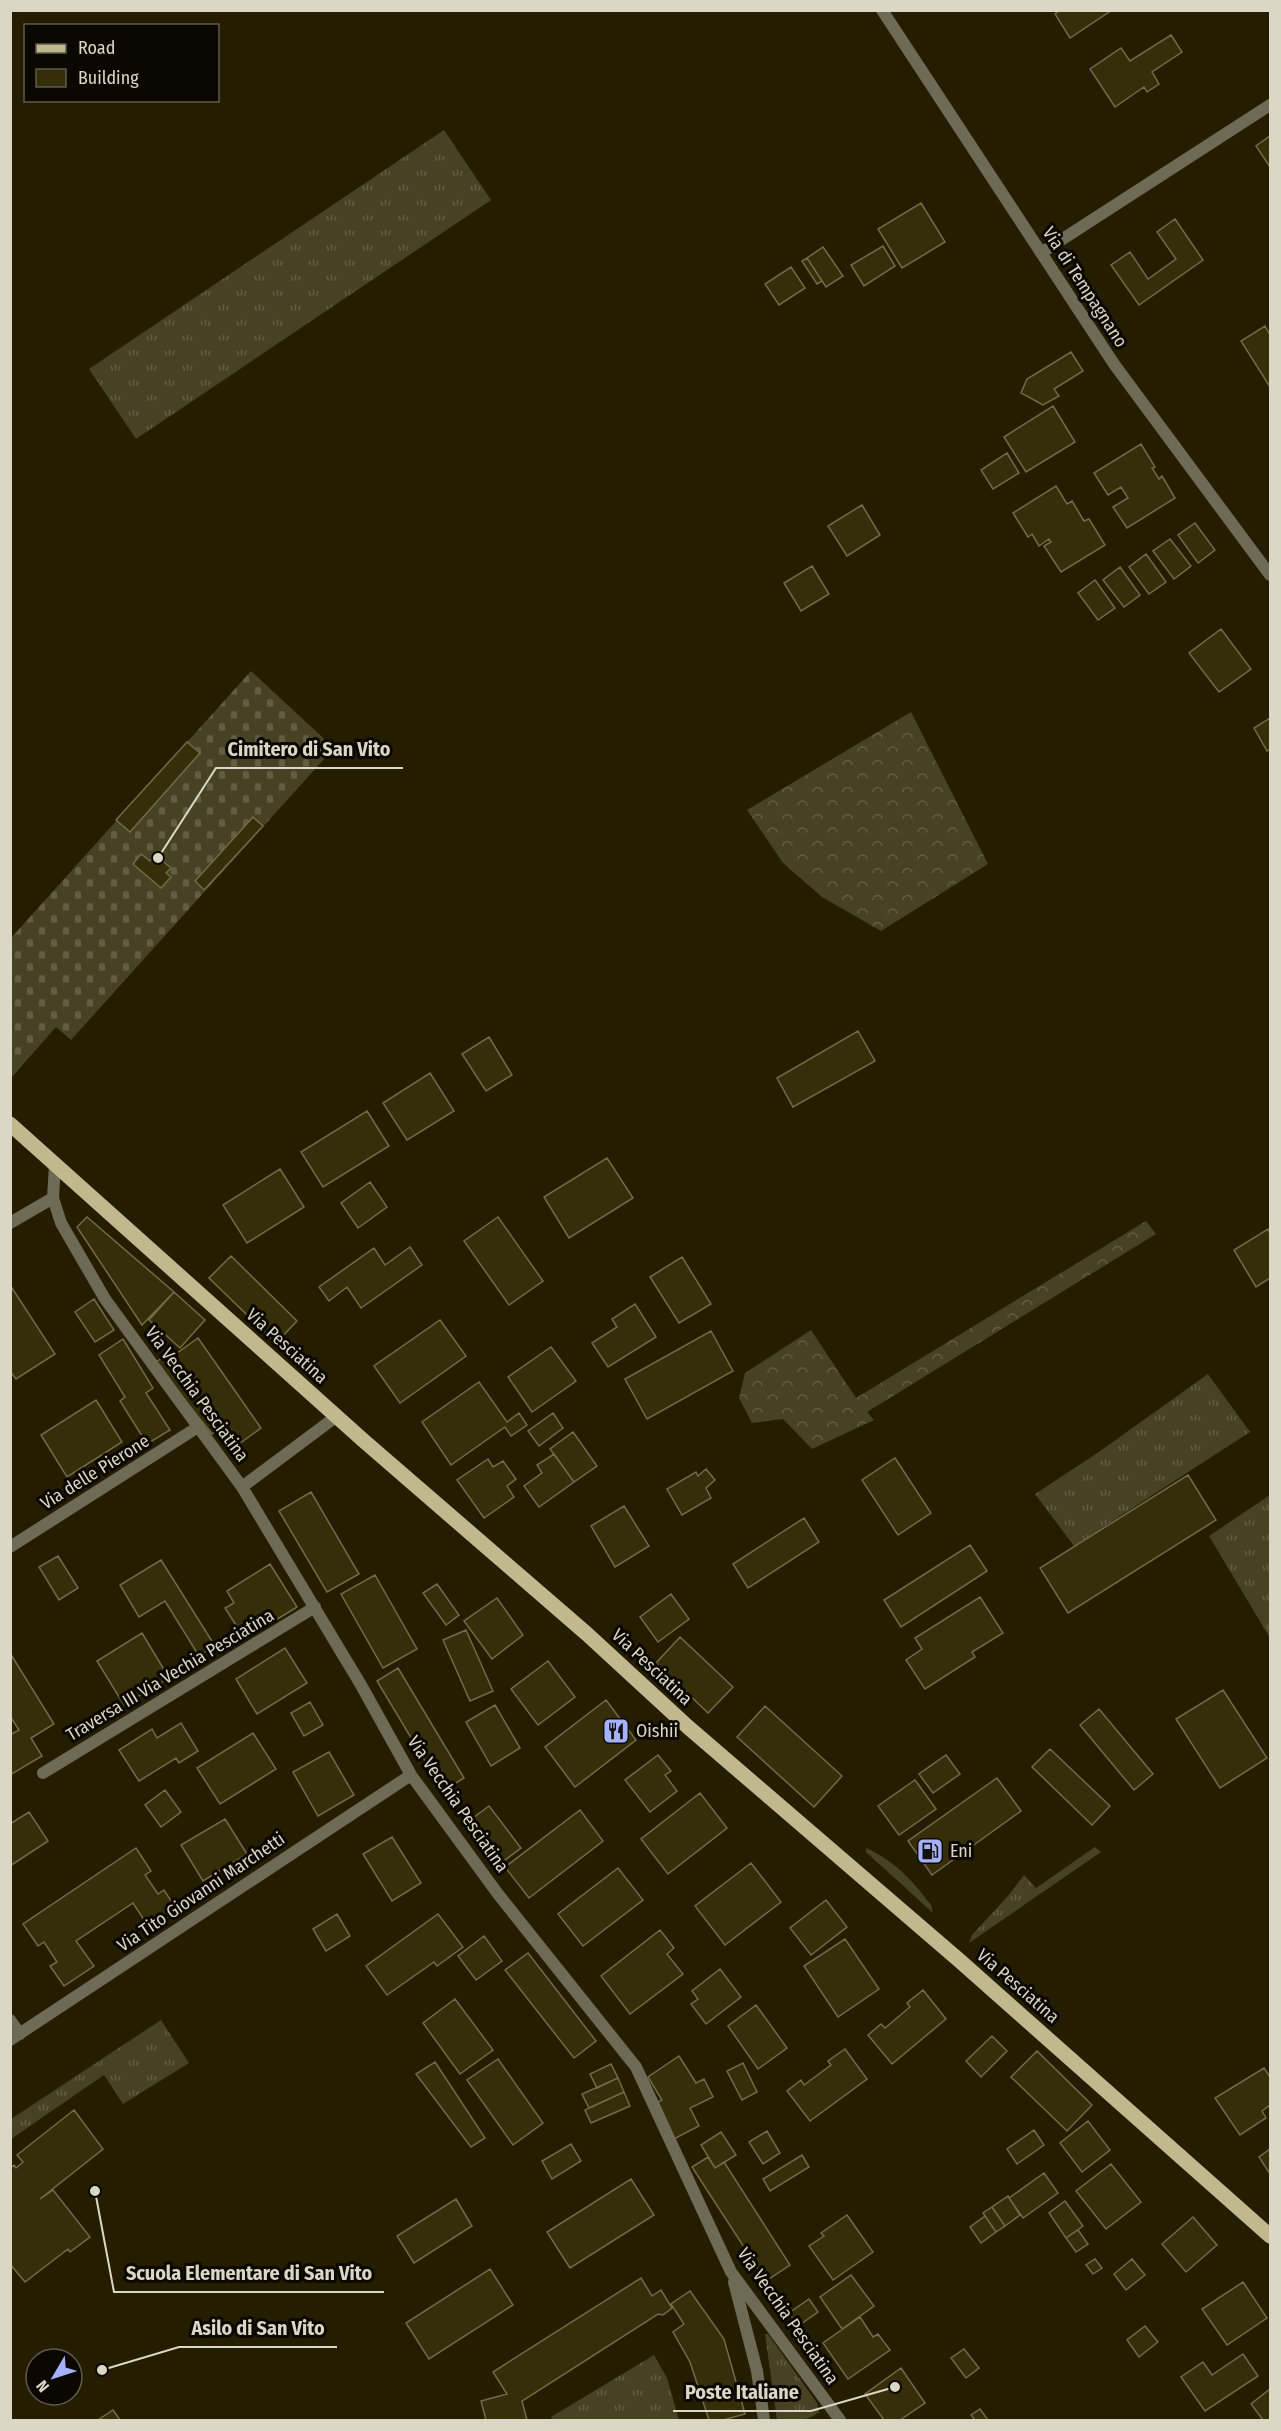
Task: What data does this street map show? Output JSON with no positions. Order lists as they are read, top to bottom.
{
  "streets": {
    "main road": ["Via Pesciatina"],
    "street": [
      "Via di Tempagnano",
      "Via Vecchia Pesciatina",
      "Via delle Pierone",
      "Traversa III Via Vechia Pesciatina",
      "Via Tito Giovanni Marchetti"
    ]
  },
  "crossings": [
    ["Via Pesciatina", "Via Vecchia Pesciatina"],
    ["Via Vecchia Pesciatina", "Via delle Pierone"],
    ["Via Vecchia Pesciatina", "Traversa III Via Vechia Pesciatina"],
    ["Via Vecchia Pesciatina", "Via Tito Giovanni Marchetti"]
  ],
  "places": {
    "other": [
      "Cimitero di San Vito",
      "Scuola Elementare di San Vito",
      "Asilo di San Vito",
      "Poste Italiane"
    ],
    "restaurant": ["Oishii"],
    "fuel station": ["Eni"]
  },
  "legend": ["Road", "Building"],
  "north": "bottom left"
}
